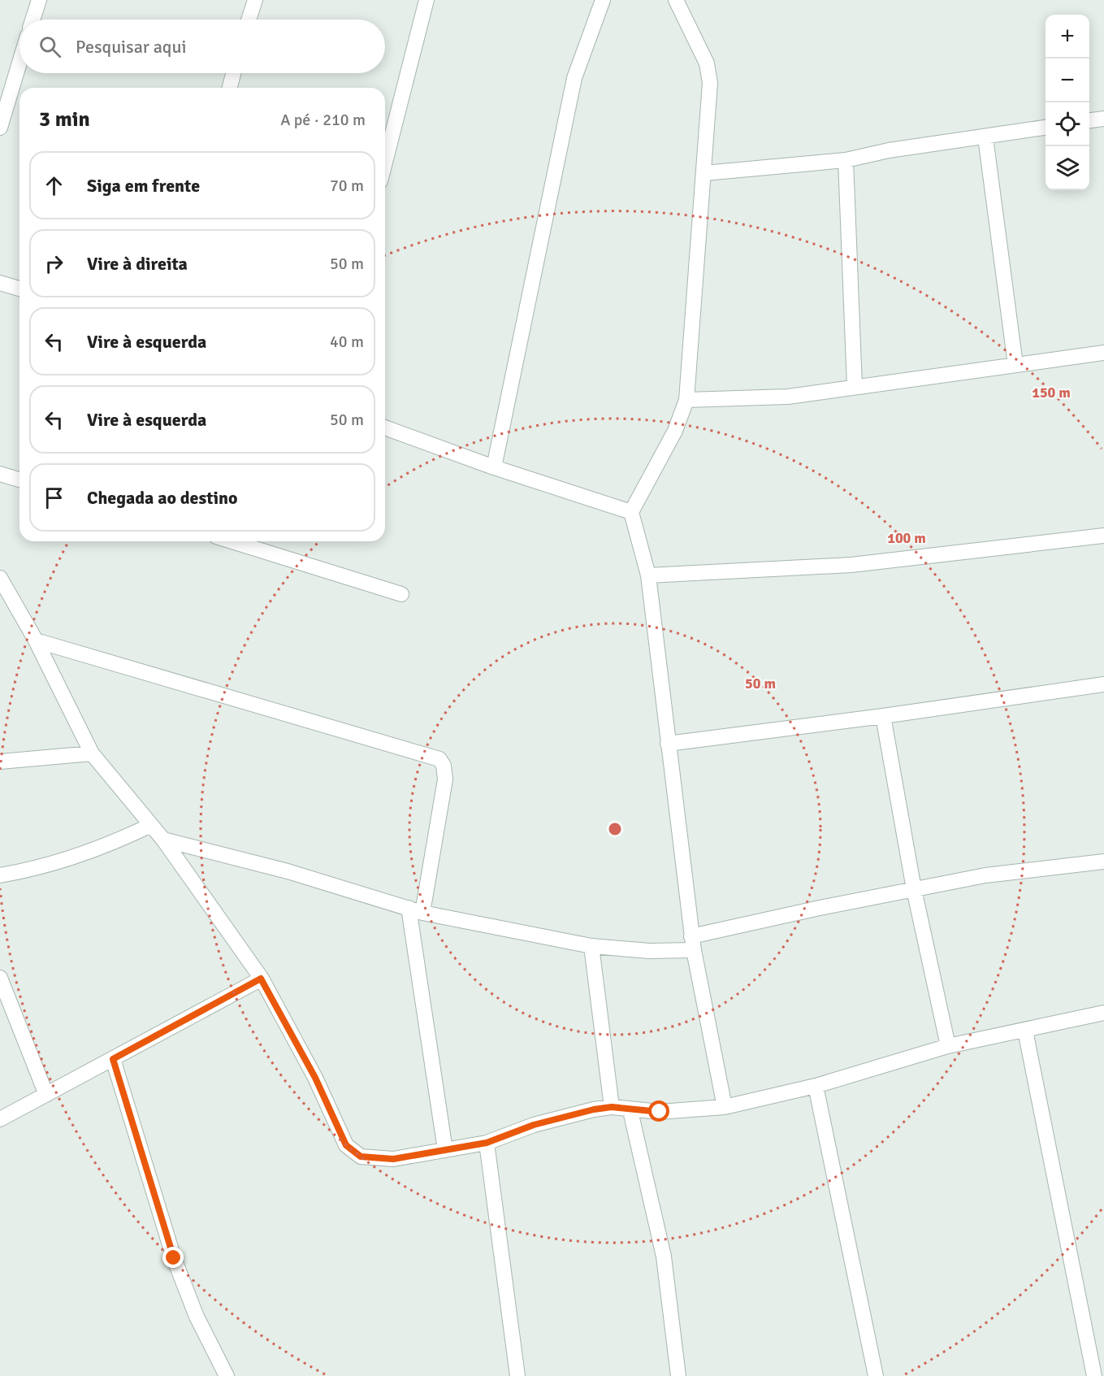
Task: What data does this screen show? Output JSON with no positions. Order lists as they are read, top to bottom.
{
  "page": {
    "map_buttons": ["+", "−"],
    "search": "Pesquisar aqui",
    "heading": ["3 min", "A pé · 210 m"],
    "list": [
      ["Siga em frente", "70 m"],
      ["Vire à direita", "50 m"],
      ["Vire à esquerda", "40 m"],
      ["Vire à esquerda", "50 m"],
      "Chegada ao destino"
    ]
  },
  "rings": ["150 m", "100 m", "50 m"]
}
